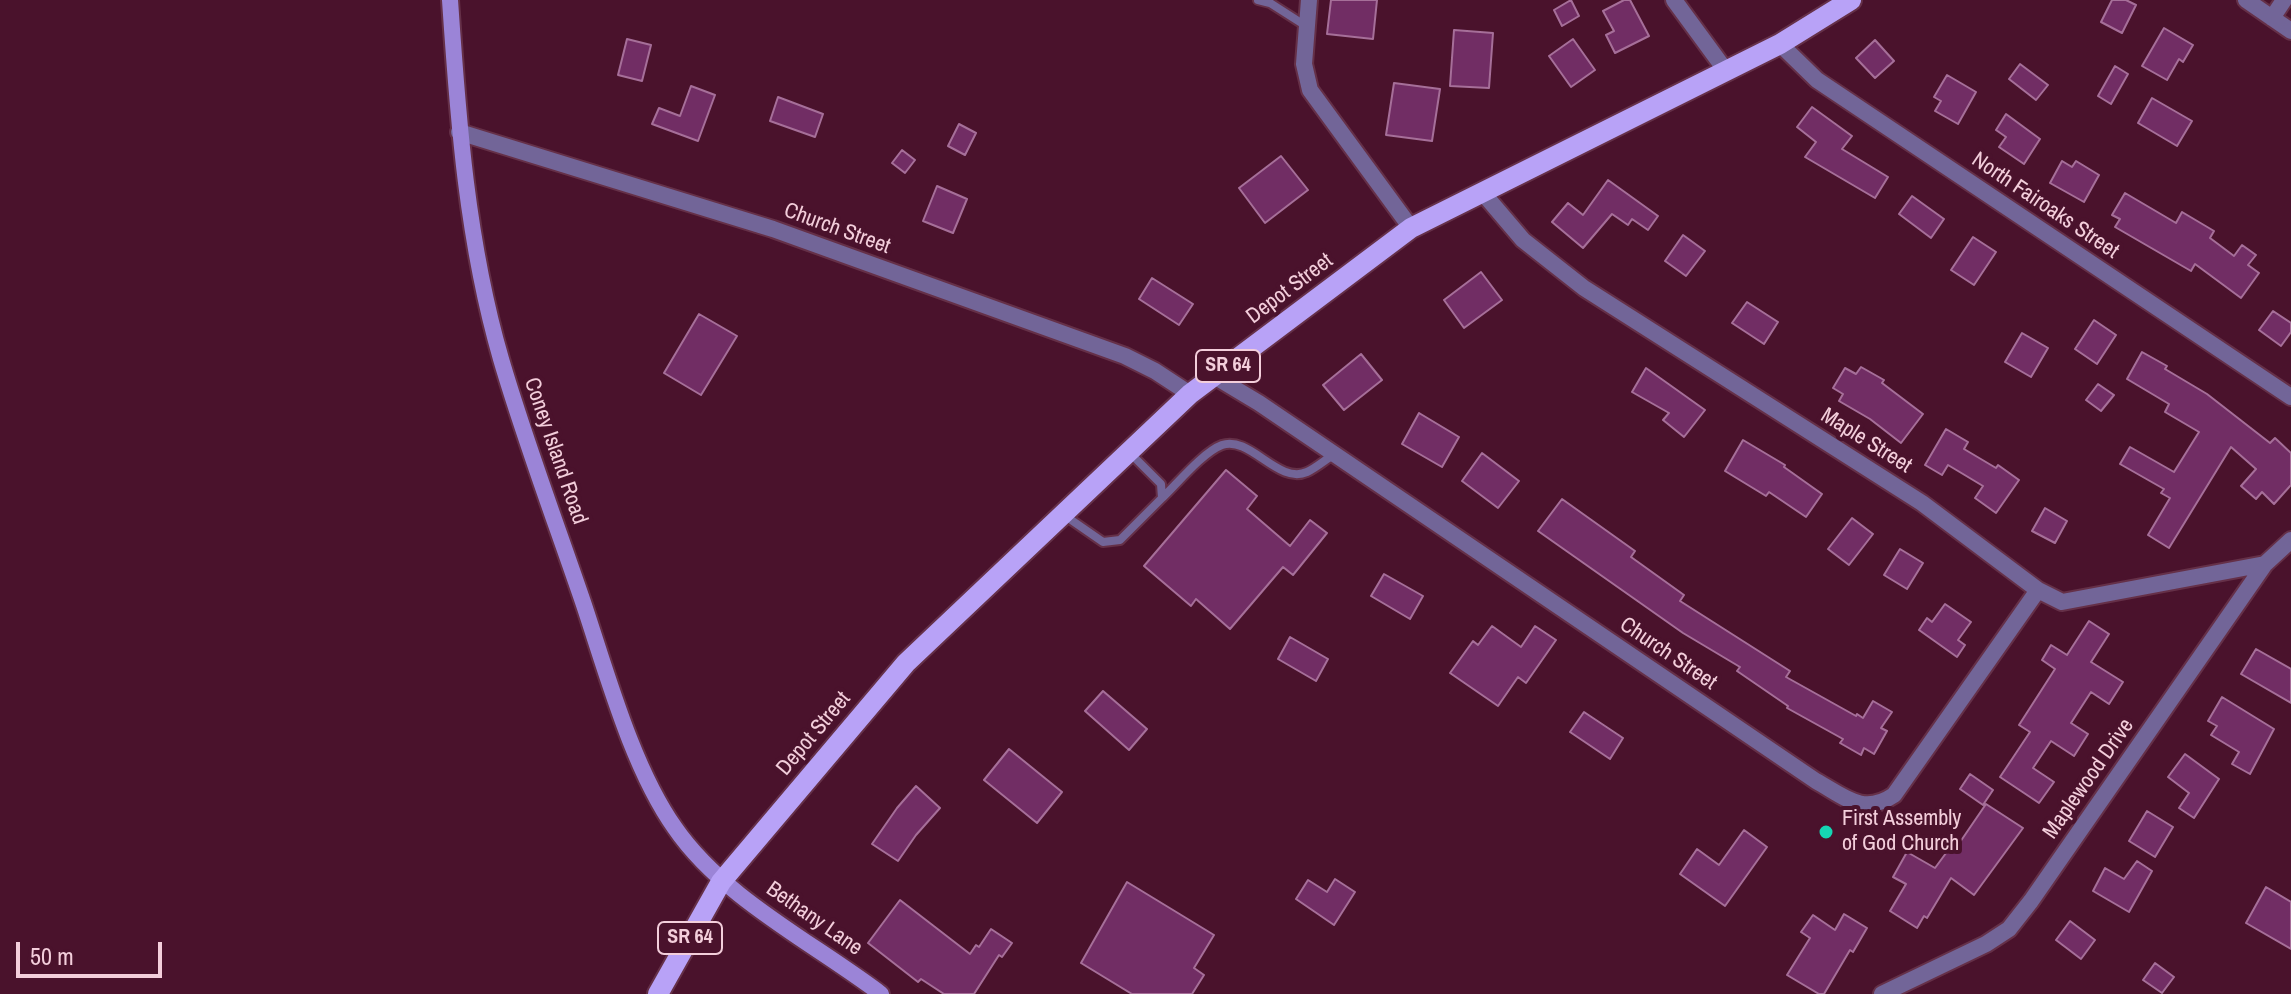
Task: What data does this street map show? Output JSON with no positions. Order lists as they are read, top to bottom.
{
  "streets": {
    "main road": ["Depot Street", "SR 64"],
    "street": [
      "North Fairoaks Street",
      "Church Street",
      "Maple Street",
      "Coney Island Road",
      "Maplewood Drive",
      "Bethany Lane"
    ]
  },
  "crossings": [
    ["North Fairoaks Street", "Depot Street"],
    ["Church Street", "Depot Street"],
    ["Church Street", "Maple Street"],
    ["Church Street", "Coney Island Road"],
    ["Depot Street", "SR 64"],
    ["Depot Street", "Maple Street"],
    ["Depot Street", "Coney Island Road"],
    ["Depot Street", "Bethany Lane"],
    ["SR 64", "Coney Island Road"],
    ["SR 64", "Bethany Lane"],
    ["Maple Street", "Maplewood Drive"],
    ["Coney Island Road", "Bethany Lane"]
  ],
  "places": ["First Assembly of God Church"],
  "scale_bar": "50 m"
}
